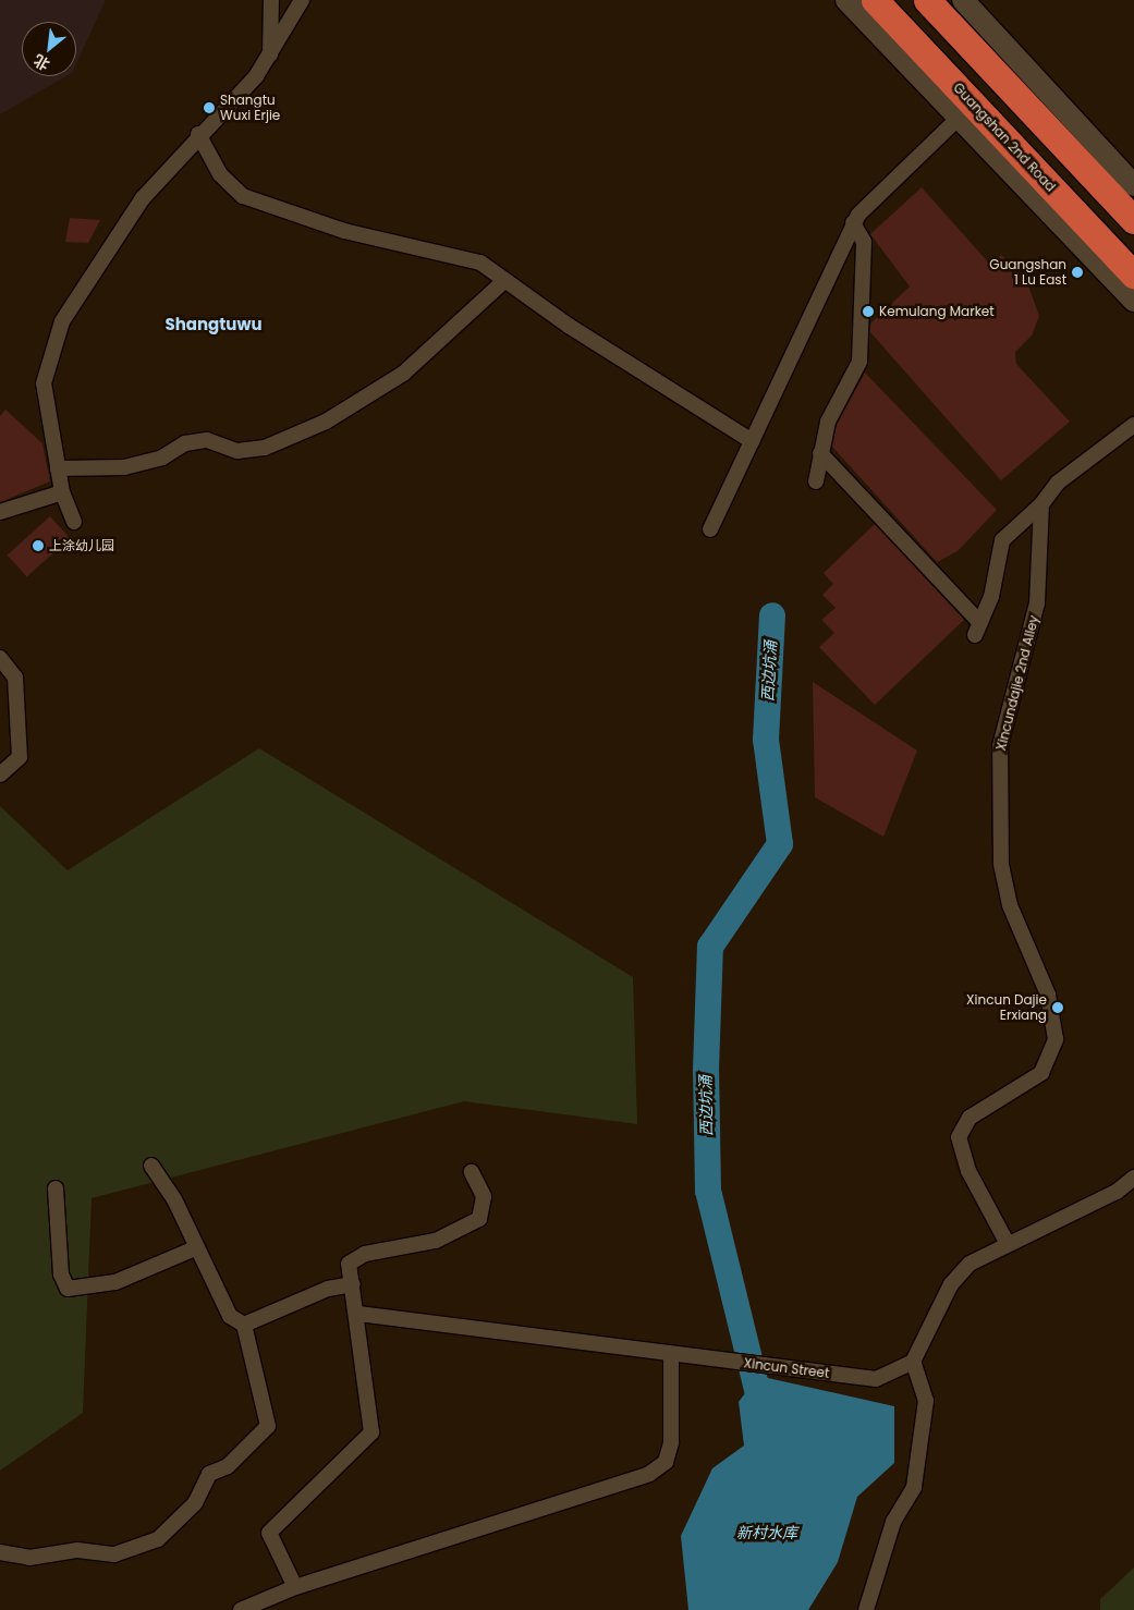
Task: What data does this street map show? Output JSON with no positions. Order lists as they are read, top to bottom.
{
  "streets": {
    "highway": ["Guangshan 2nd Road"],
    "street": ["Xincundajie 2nd Alley", "Xincun Street"]
  },
  "districts": ["Shangtuwu"],
  "water": ["西边坑涌", "新村水库"],
  "places": [
    "Shangtu Wuxi Erjie",
    "Guangshan 1 Lu East",
    "Kemulang Market",
    "上涂幼儿园",
    "Xincun Dajie Erxiang"
  ],
  "north": "bottom left"
}
